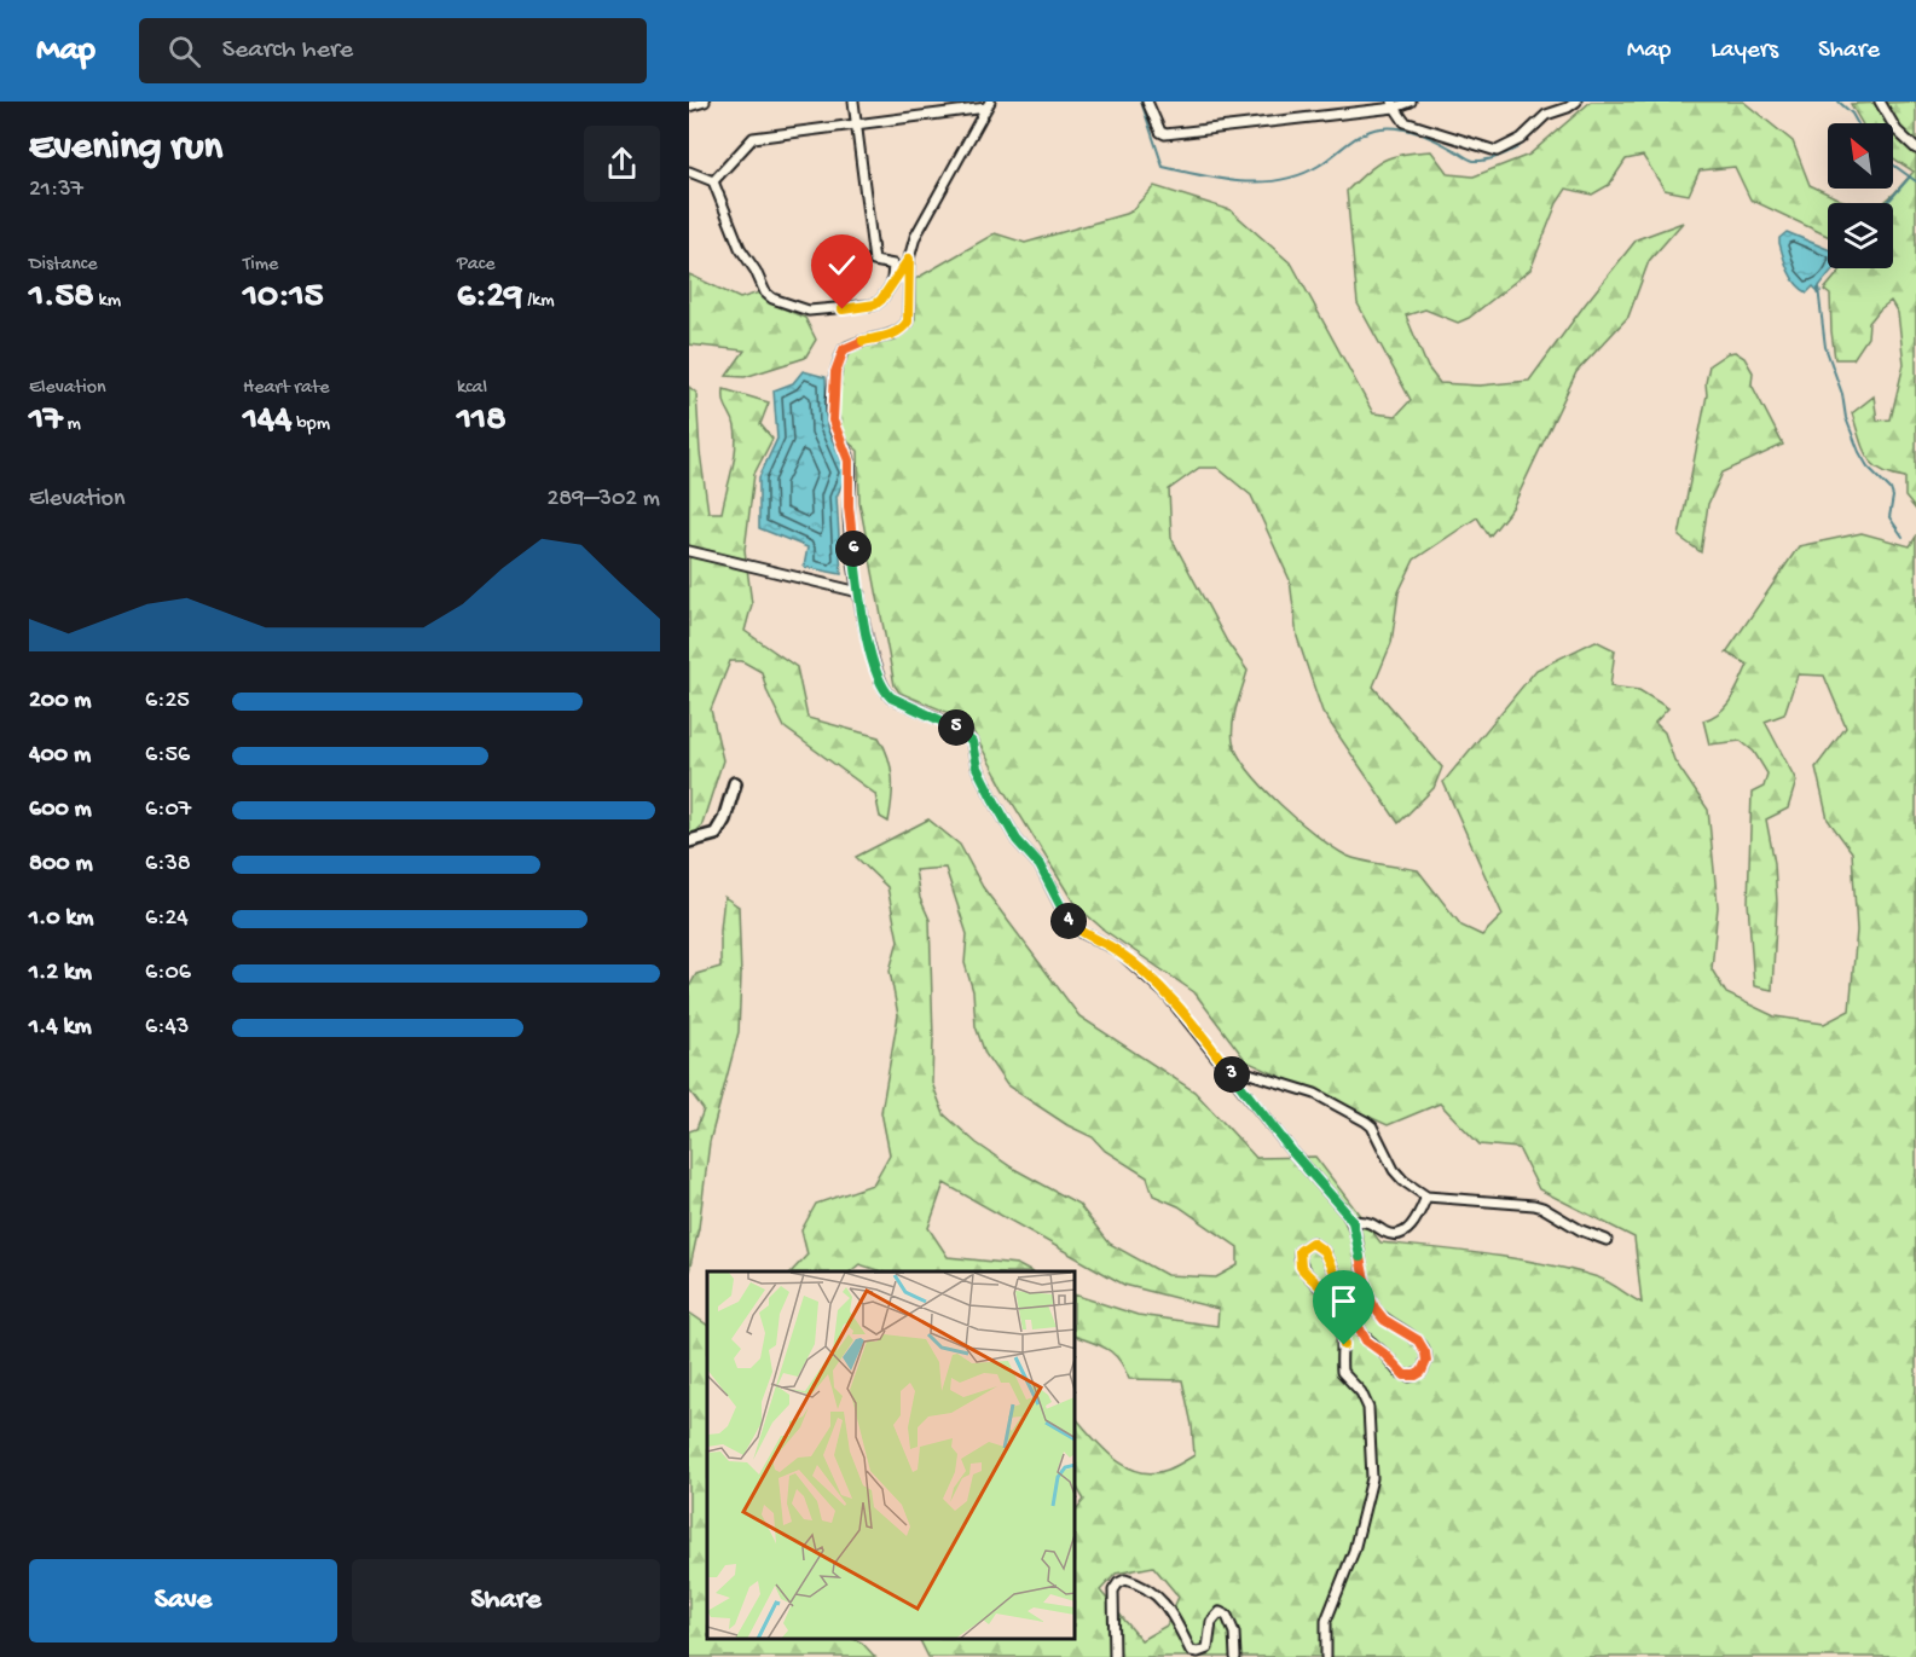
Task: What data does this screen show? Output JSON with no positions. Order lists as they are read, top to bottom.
{
  "north": "top left",
  "page": {
    "header": "Map",
    "search": "Search here",
    "nav": ["Map", "Layers", "Share"],
    "heading": ["Evening run", "21:37"],
    "stats": [
      ["Distance", "1.58 km"],
      ["Time", "10:15"],
      ["Pace", "6:29 /km"],
      ["Elevation", "17 m"],
      ["Heart rate", "144 bpm"],
      ["kcal", "118"]
    ],
    "chart": ["Elevation", "289–302 m"],
    "pins": [
      "6",
      "5",
      "4",
      "3"
    ],
    "list": [
      {
        "name": "200 m",
        "note": "6:25"
      },
      {
        "name": "400 m",
        "note": "6:56"
      },
      {
        "name": "600 m",
        "note": "6:07"
      },
      {
        "name": "800 m",
        "note": "6:38"
      },
      {
        "name": "1.0 km",
        "note": "6:24"
      },
      {
        "name": "1.2 km",
        "note": "6:06"
      },
      {
        "name": "1.4 km",
        "note": "6:43"
      }
    ],
    "buttons": ["Save", "Share"]
  }
}
